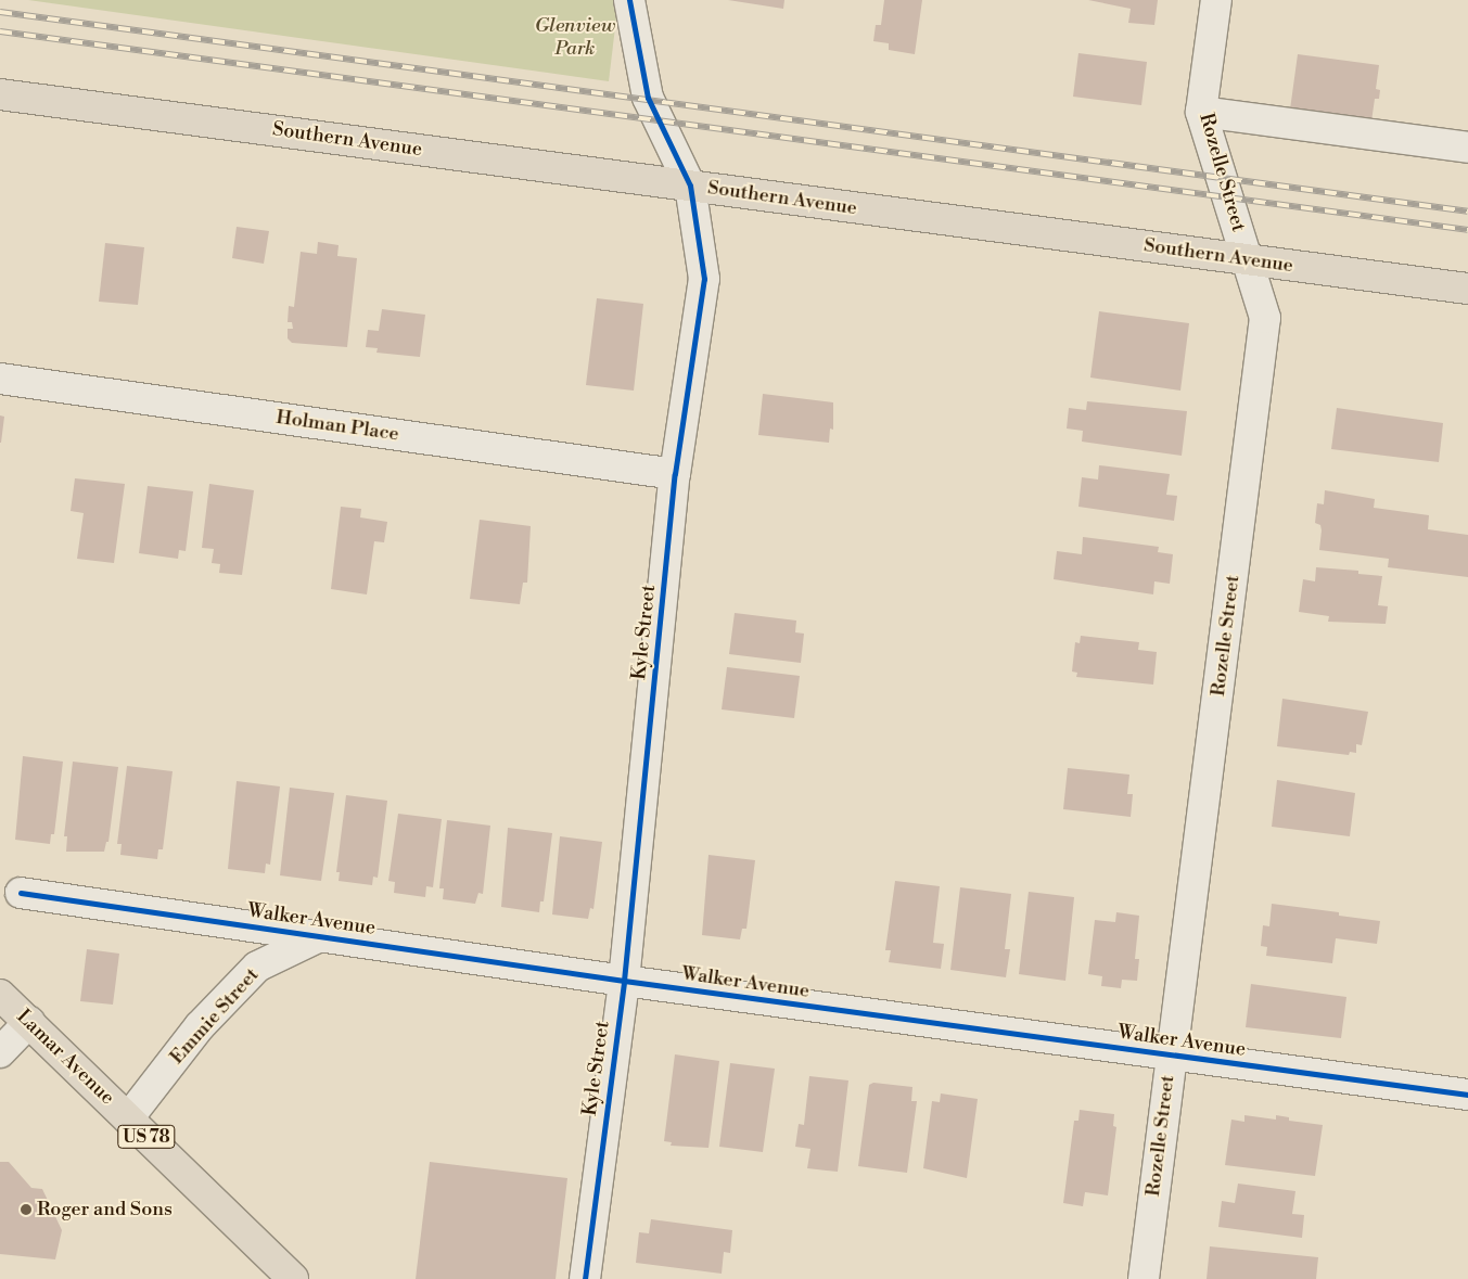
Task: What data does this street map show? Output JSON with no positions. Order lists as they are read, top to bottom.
{
  "streets": {
    "main road": ["Southern Avenue", "Lamar Avenue", "US 78"],
    "street": [
      "Rozelle Street",
      "Holman Place",
      "Kyle Street",
      "Walker Avenue",
      "Emmie Street"
    ]
  },
  "crossings": [
    ["Southern Avenue", "Rozelle Street"],
    ["Southern Avenue", "Kyle Street"],
    ["Rozelle Street", "Walker Avenue"],
    ["Holman Place", "Kyle Street"],
    ["Kyle Street", "Walker Avenue"],
    ["Walker Avenue", "Emmie Street"],
    ["Emmie Street", "Lamar Avenue"]
  ],
  "parks": ["Glenview Park"],
  "places": ["Roger and Sons"]
}
